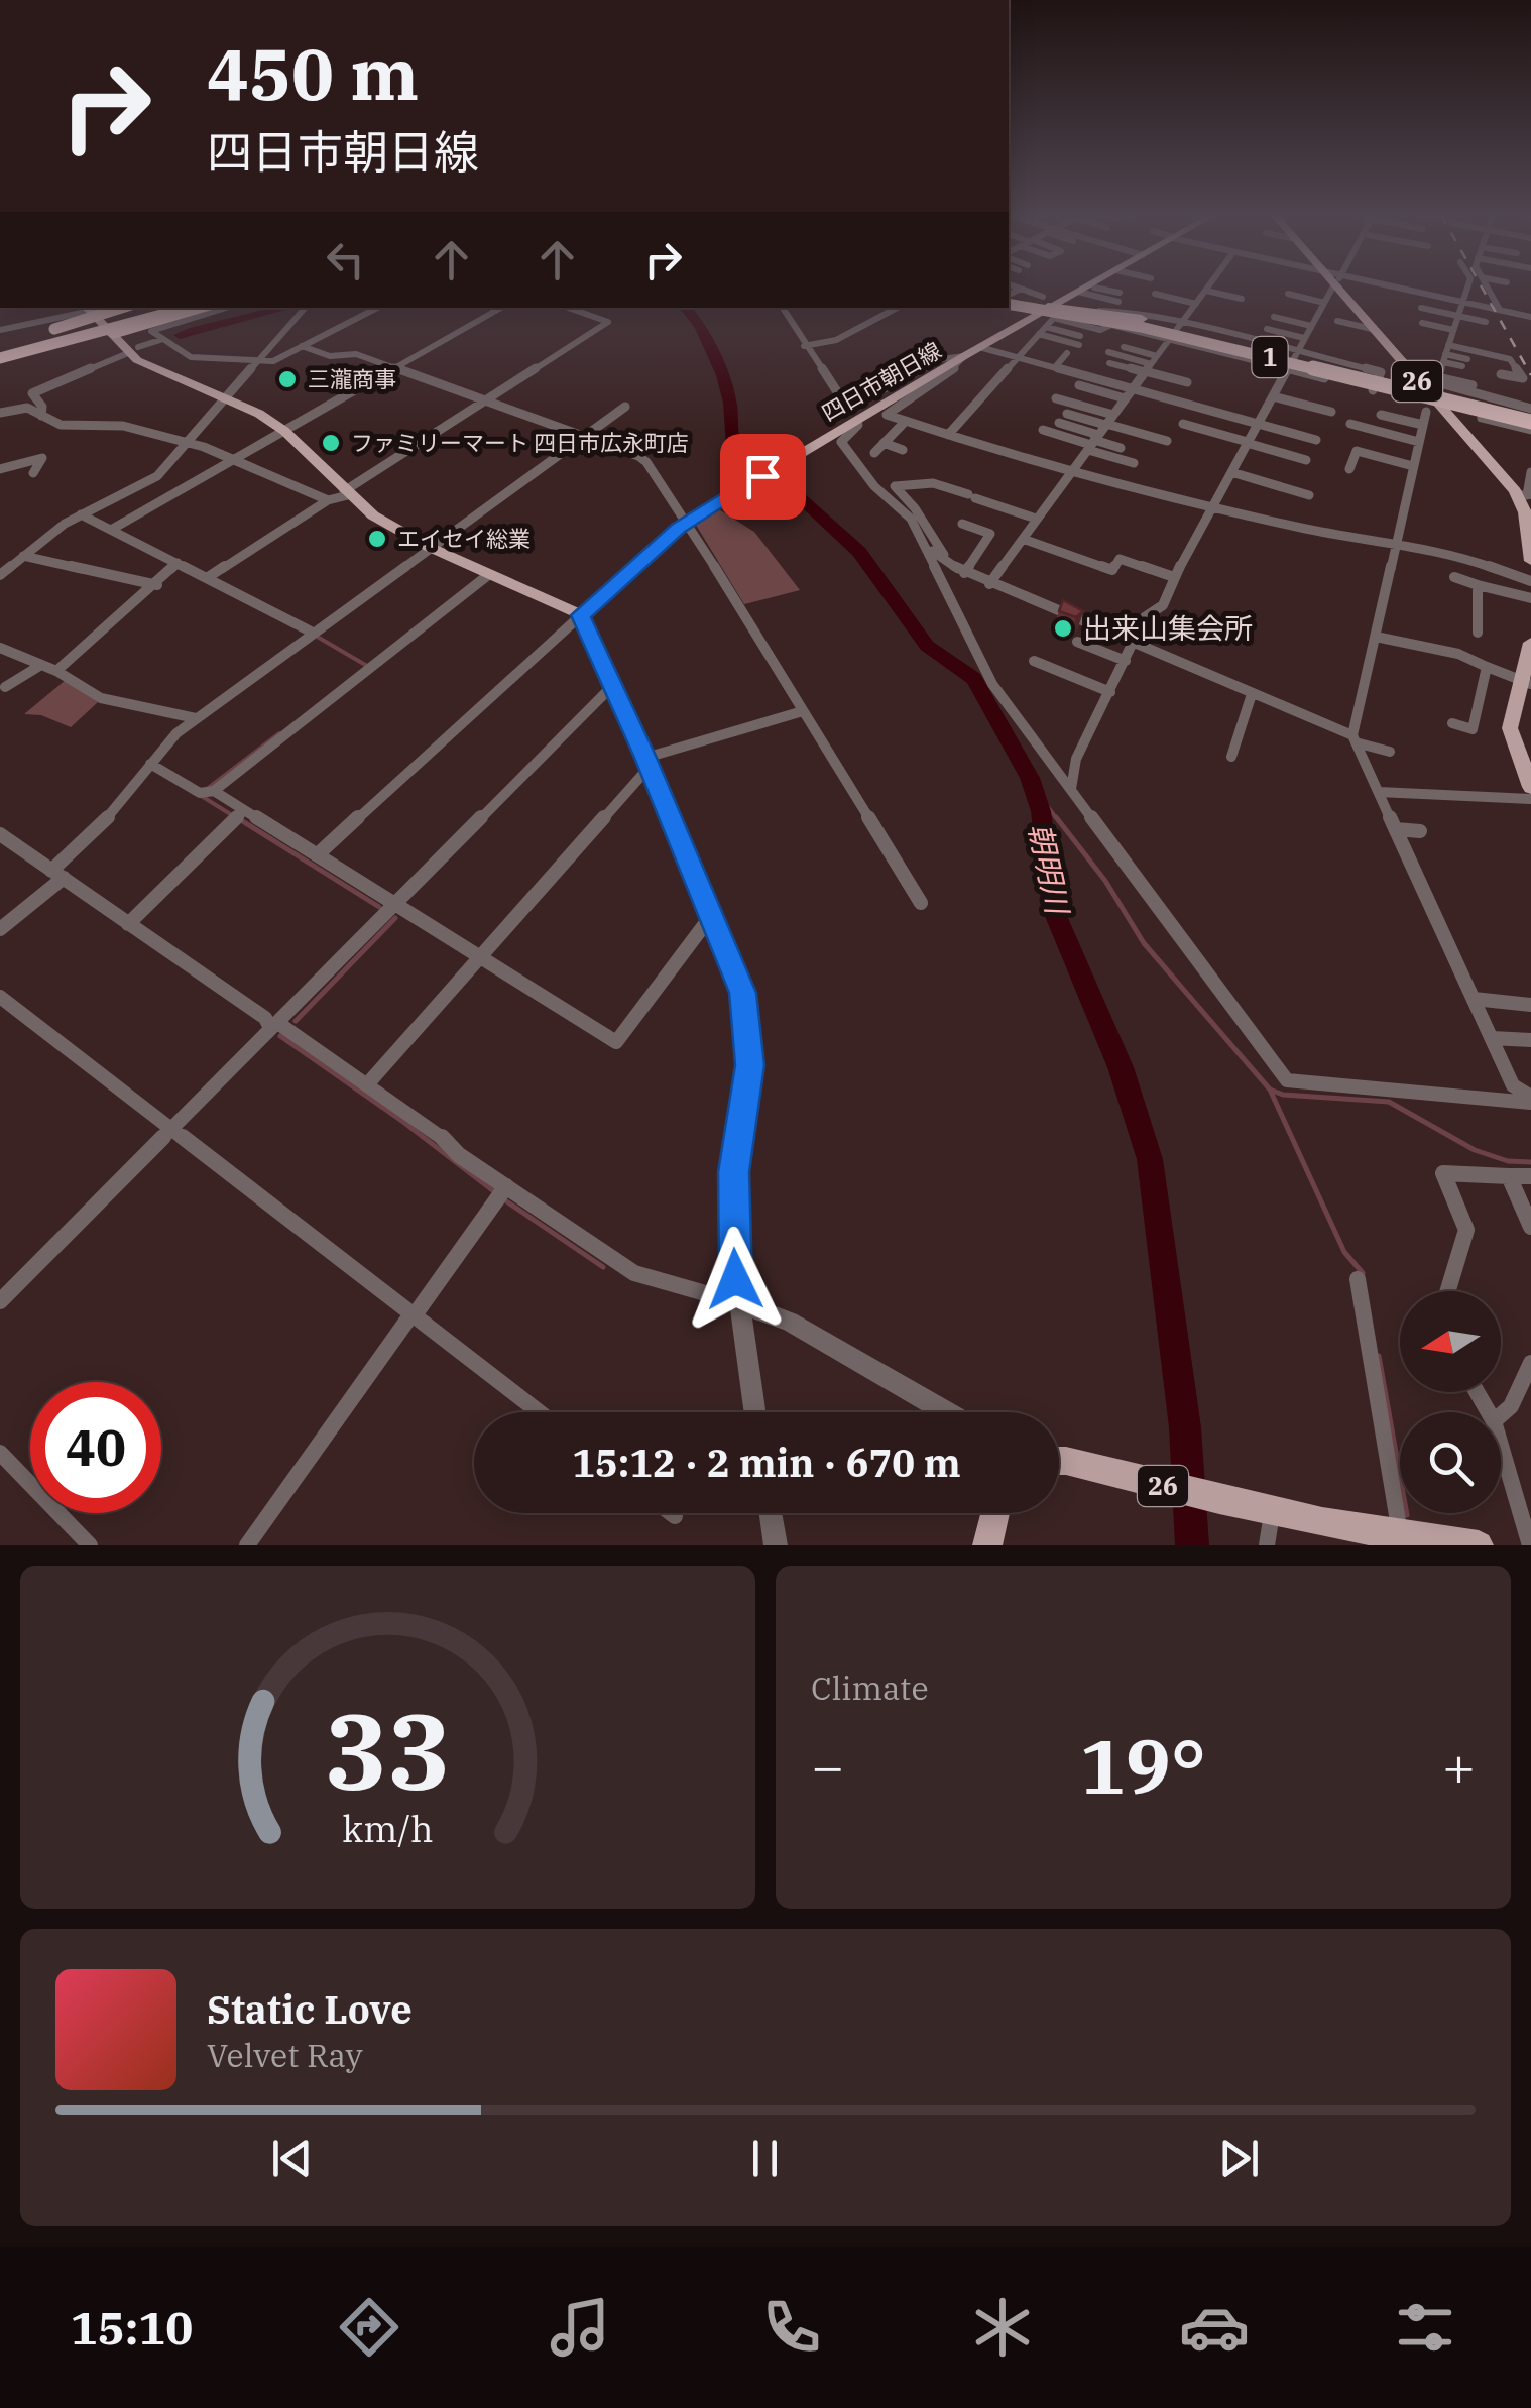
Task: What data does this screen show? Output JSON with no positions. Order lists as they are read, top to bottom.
{
  "streets": {
    "highway": ["1"],
    "main road": ["四日市朝日線", "26"]
  },
  "crossings": [
    ["1", "四日市朝日線"]
  ],
  "water": ["朝明川"],
  "places": [
    "三瀧商事",
    "ファミリーマート 四日市広永町店",
    "エイセイ総業",
    "出来山集会所"
  ],
  "north": "left",
  "page": {
    "turn": ["450 m", "四日市朝日線"],
    "limit": "40",
    "trip": "15:12 · 2 min · 670 m",
    "tile": "Climate",
    "heat": ["−", "19°", "+"],
    "song": ["Static Love", "Velvet Ray"],
    "tabs": "15:10",
    "gauge": ["33", "km/h"]
  }
}
